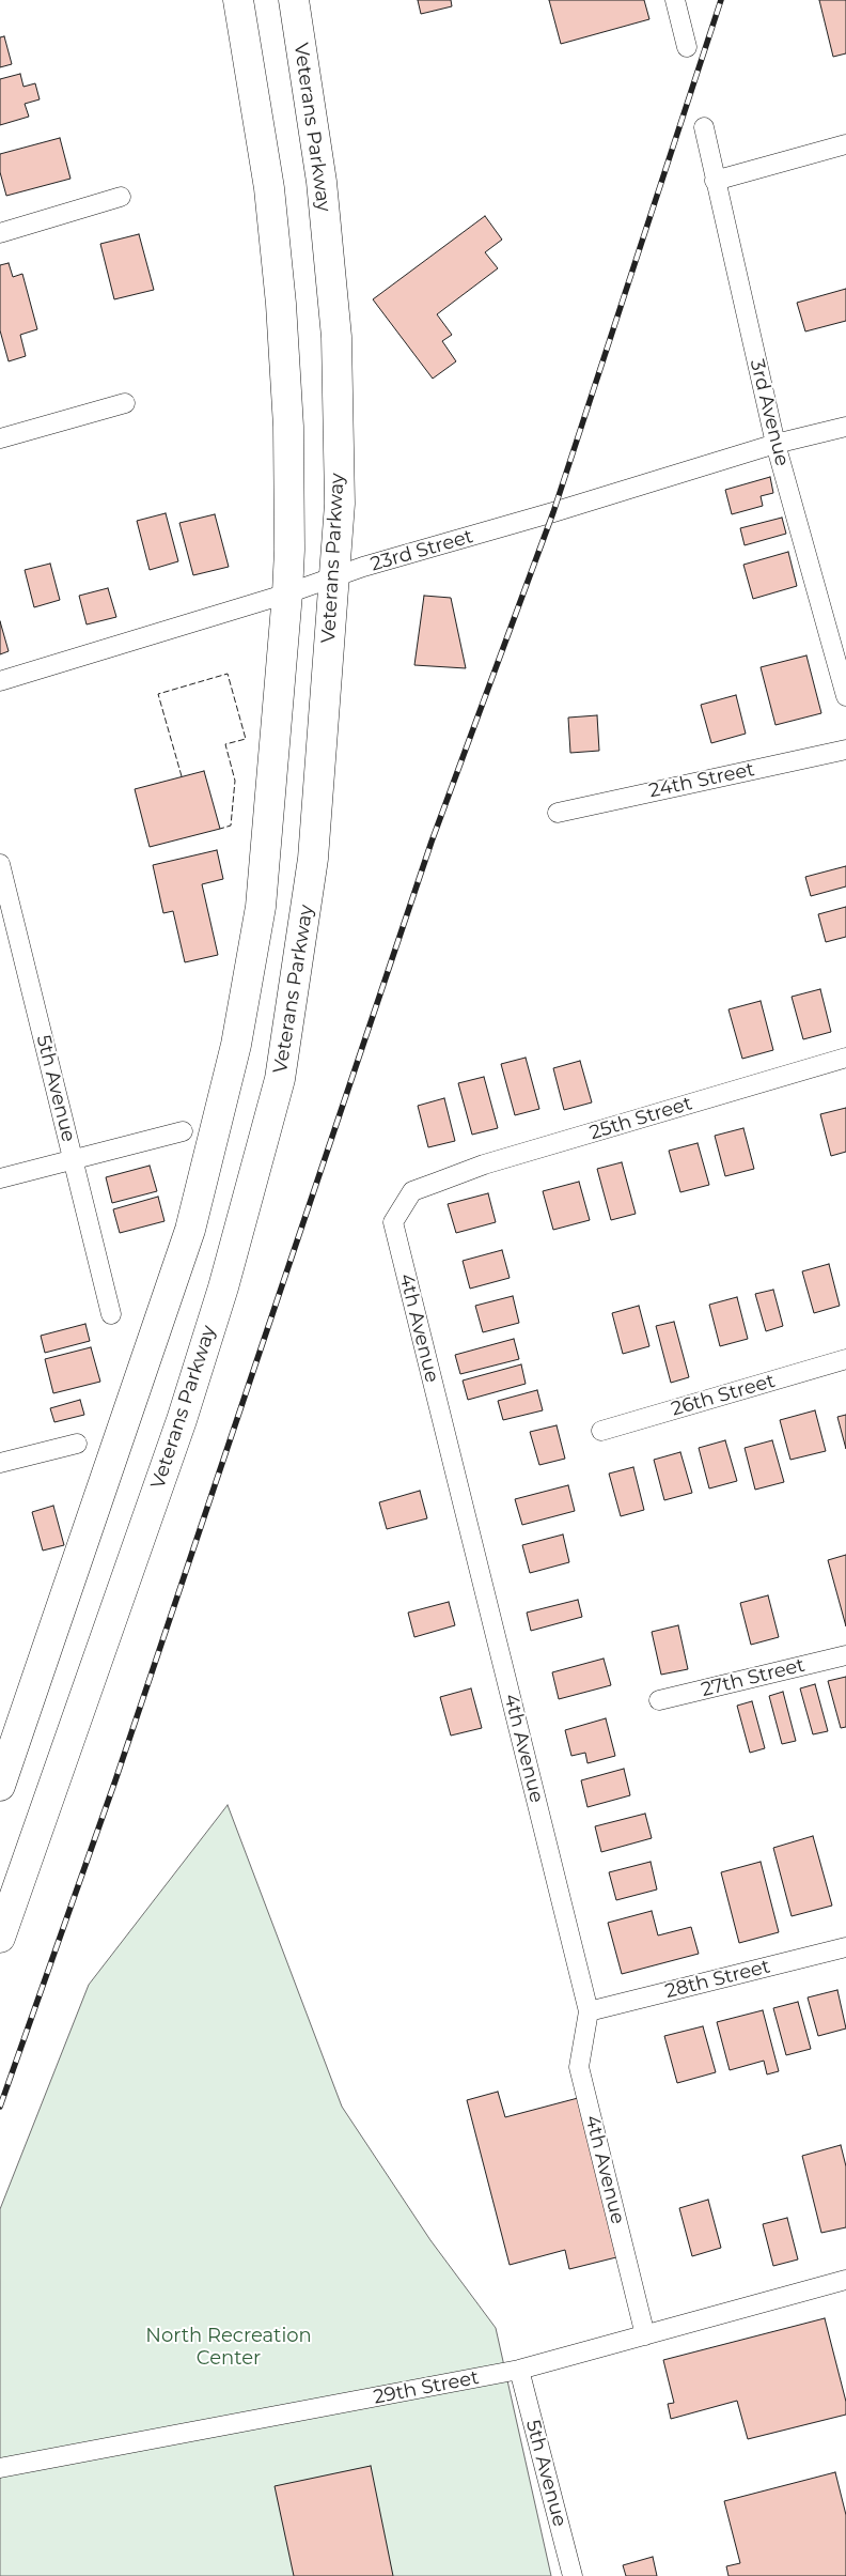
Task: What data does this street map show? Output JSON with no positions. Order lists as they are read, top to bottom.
{
  "streets": {
    "main road": ["Veterans Parkway"],
    "street": [
      "3rd Avenue",
      "23rd Street",
      "24th Street",
      "5th Avenue",
      "25th Street",
      "4th Avenue",
      "26th Street",
      "27th Street",
      "28th Street",
      "29th Street"
    ]
  },
  "crossings": [
    ["Veterans Parkway", "23rd Street"],
    ["3rd Avenue", "23rd Street"],
    ["5th Avenue", "29th Street"],
    ["25th Street", "4th Avenue"],
    ["4th Avenue", "28th Street"],
    ["4th Avenue", "29th Street"]
  ],
  "parks": ["North Recreation Center"]
}
